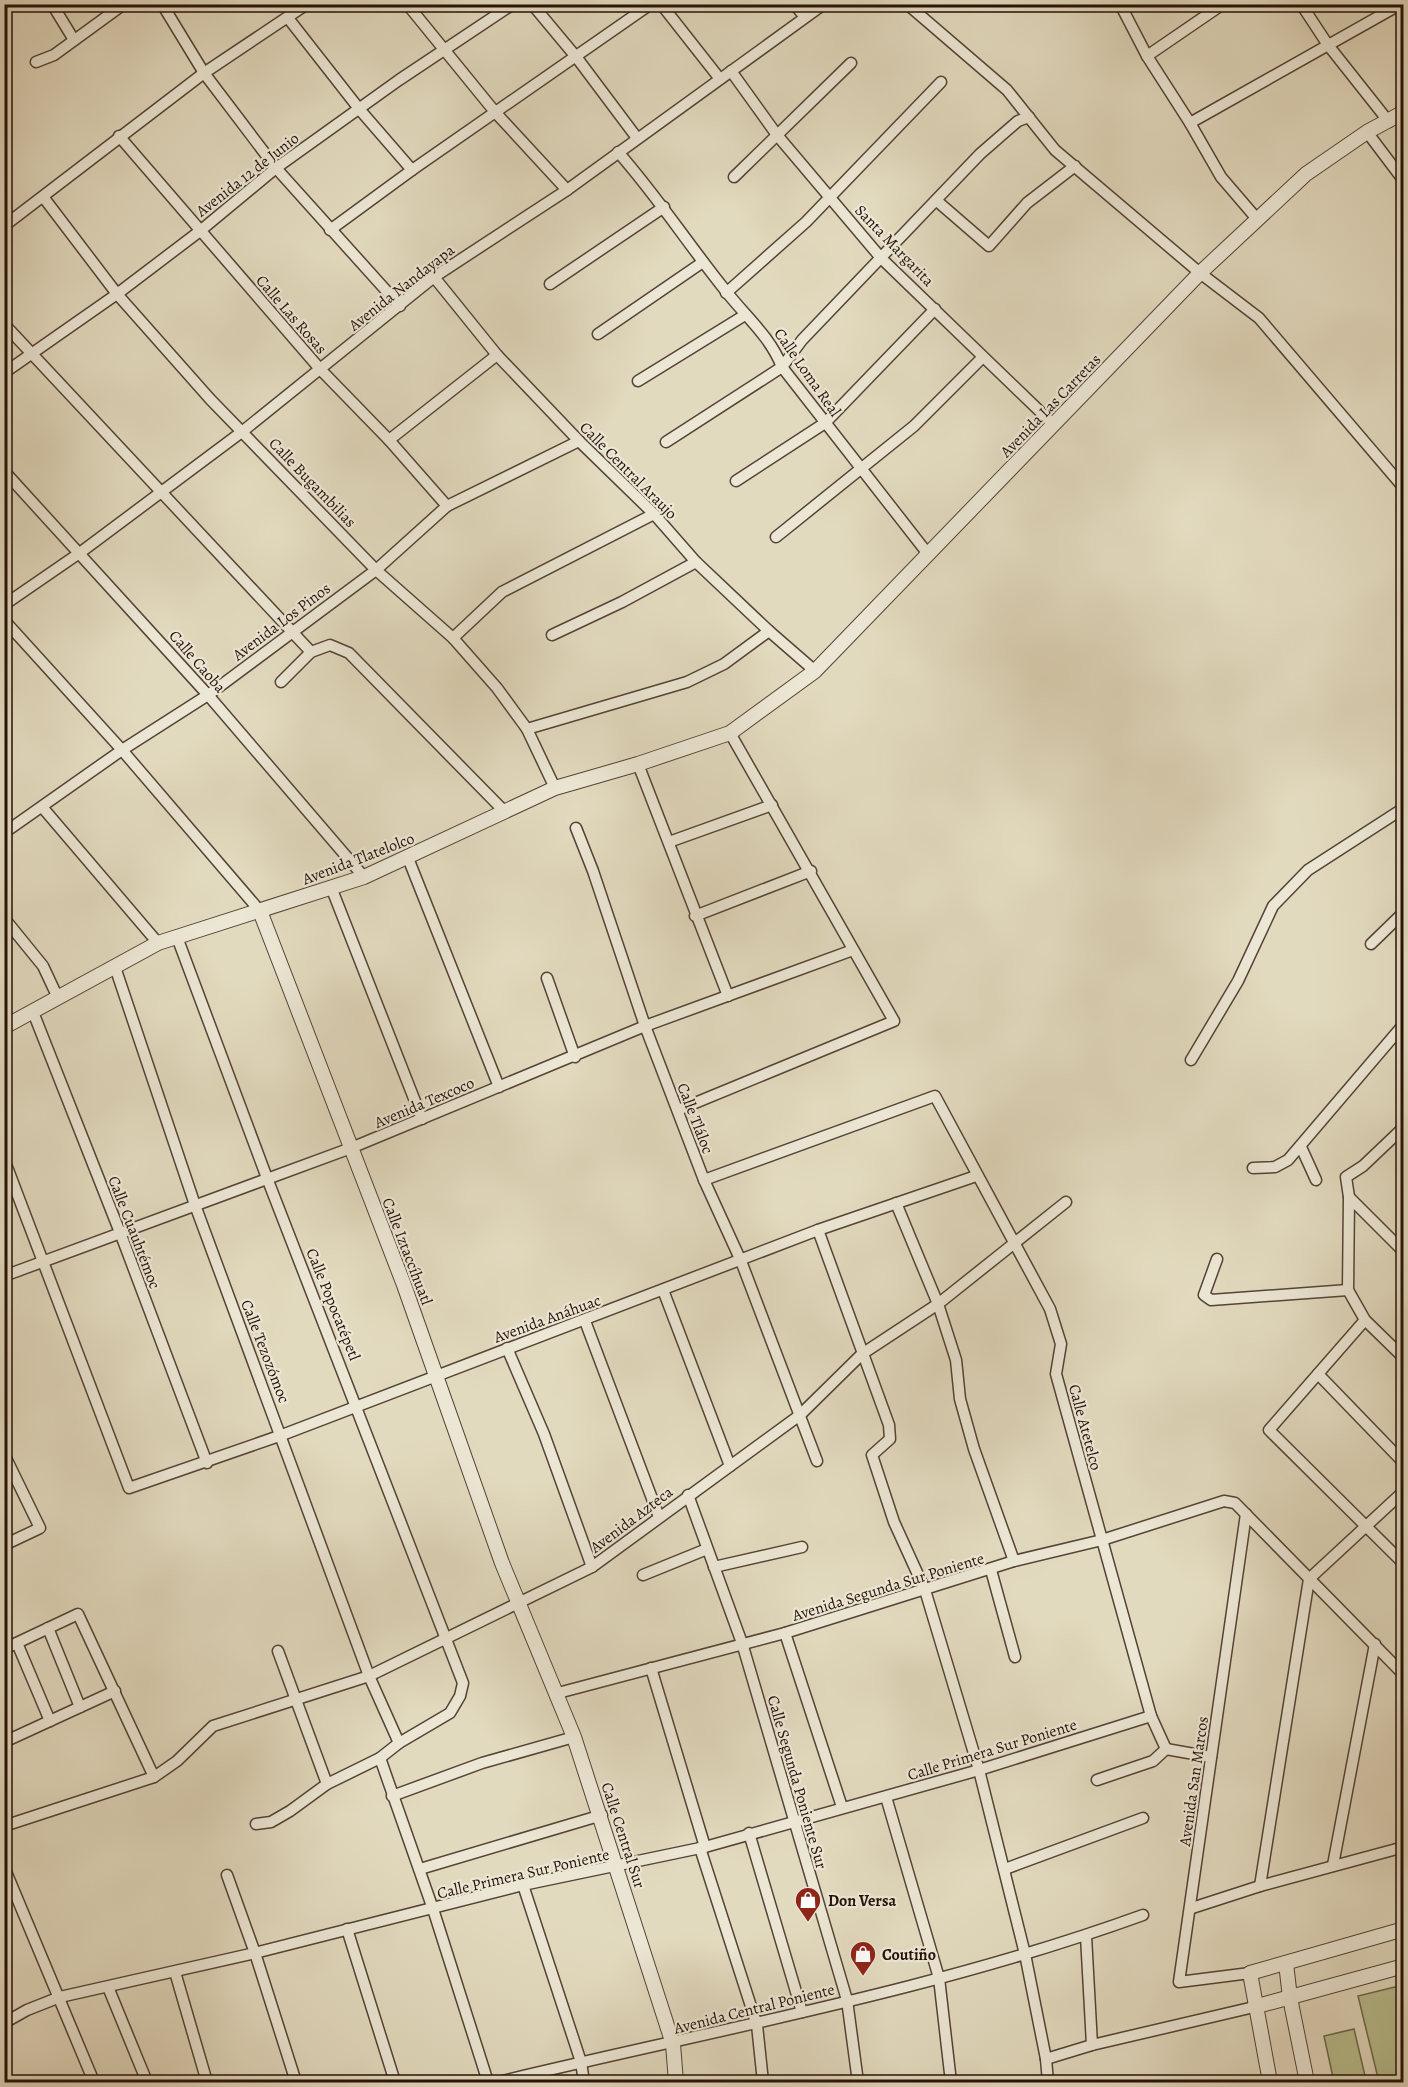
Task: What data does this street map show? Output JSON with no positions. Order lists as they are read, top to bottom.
{
  "streets": {
    "street": [
      "Avenida 12 de Junio",
      "Santa Margarita",
      "Avenida Nandayapa",
      "Calle Las Rosas",
      "Calle Loma Real",
      "Avenida Las Carretas",
      "Calle Central Araujo",
      "Calle Bugambilias",
      "Avenida Los Pinos",
      "Calle Caoba",
      "Avenida Tlatelolco",
      "Avenida Texcoco",
      "Calle Tláloc",
      "Calle Cuauhtémoc",
      "Calle Iztaccíhuatl",
      "Calle Popocatépetl",
      "Avenida Anáhuac",
      "Calle Tezozómoc",
      "Calle Atetelco",
      "Avenida Azteca",
      "Avenida Segunda Sur Poniente",
      "Calle Primera Sur Poniente",
      "Avenida San Marcos",
      "Calle Segunda Poniente Sur",
      "Calle Central Sur",
      "Avenida Central Poniente"
    ]
  },
  "crossings": [
    ["Avenida 12 de Junio", "Calle Las Rosas"],
    ["Avenida 12 de Junio", "Calle Bugambilias"],
    ["Santa Margarita", "Avenida Nandayapa"],
    ["Santa Margarita", "Avenida Las Carretas"],
    ["Avenida Nandayapa", "Calle Las Rosas"],
    ["Avenida Nandayapa", "Calle Loma Real"],
    ["Avenida Nandayapa", "Calle Central Araujo"],
    ["Avenida Nandayapa", "Calle Bugambilias"],
    ["Avenida Nandayapa", "Calle Caoba"],
    ["Calle Las Rosas", "Avenida Los Pinos"],
    ["Calle Loma Real", "Avenida Las Carretas"],
    ["Avenida Las Carretas", "Calle Central Araujo"],
    ["Avenida Las Carretas", "Avenida Tlatelolco"],
    ["Calle Central Araujo", "Avenida Los Pinos"],
    ["Calle Bugambilias", "Avenida Los Pinos"],
    ["Calle Bugambilias", "Avenida Tlatelolco"],
    ["Avenida Los Pinos", "Calle Caoba"],
    ["Calle Caoba", "Avenida Tlatelolco"],
    ["Avenida Tlatelolco", "Calle Cuauhtémoc"],
    ["Avenida Tlatelolco", "Calle Iztaccíhuatl"],
    ["Avenida Tlatelolco", "Calle Popocatépetl"],
    ["Avenida Tlatelolco", "Calle Tezozómoc"],
    ["Avenida Texcoco", "Calle Tláloc"],
    ["Avenida Texcoco", "Calle Cuauhtémoc"],
    ["Avenida Texcoco", "Calle Iztaccíhuatl"],
    ["Avenida Texcoco", "Calle Popocatépetl"],
    ["Avenida Texcoco", "Avenida Anáhuac"],
    ["Avenida Texcoco", "Calle Tezozómoc"],
    ["Calle Tláloc", "Avenida Anáhuac"],
    ["Calle Tláloc", "Calle Atetelco"],
    ["Calle Tláloc", "Avenida Azteca"],
    ["Calle Cuauhtémoc", "Avenida Anáhuac"],
    ["Calle Iztaccíhuatl", "Avenida Anáhuac"],
    ["Calle Iztaccíhuatl", "Avenida Azteca"],
    ["Calle Iztaccíhuatl", "Calle Central Sur"],
    ["Calle Popocatépetl", "Avenida Anáhuac"],
    ["Calle Popocatépetl", "Calle Tezozómoc"],
    ["Calle Popocatépetl", "Avenida Azteca"],
    ["Avenida Anáhuac", "Calle Tezozómoc"],
    ["Avenida Anáhuac", "Calle Atetelco"],
    ["Calle Tezozómoc", "Avenida Azteca"],
    ["Calle Atetelco", "Avenida Azteca"],
    ["Calle Atetelco", "Avenida Segunda Sur Poniente"],
    ["Calle Atetelco", "Calle Primera Sur Poniente"],
    ["Avenida Azteca", "Calle Segunda Poniente Sur"],
    ["Avenida Azteca", "Calle Central Sur"],
    ["Avenida Segunda Sur Poniente", "Avenida San Marcos"],
    ["Avenida Segunda Sur Poniente", "Calle Segunda Poniente Sur"],
    ["Avenida Segunda Sur Poniente", "Calle Central Sur"],
    ["Calle Primera Sur Poniente", "Calle Segunda Poniente Sur"],
    ["Calle Primera Sur Poniente", "Calle Central Sur"],
    ["Calle Segunda Poniente Sur", "Avenida Central Poniente"],
    ["Calle Central Sur", "Avenida Central Poniente"]
  ],
  "places": {
    "shop": ["Don Versa", "Coutiño"]
  }
}
